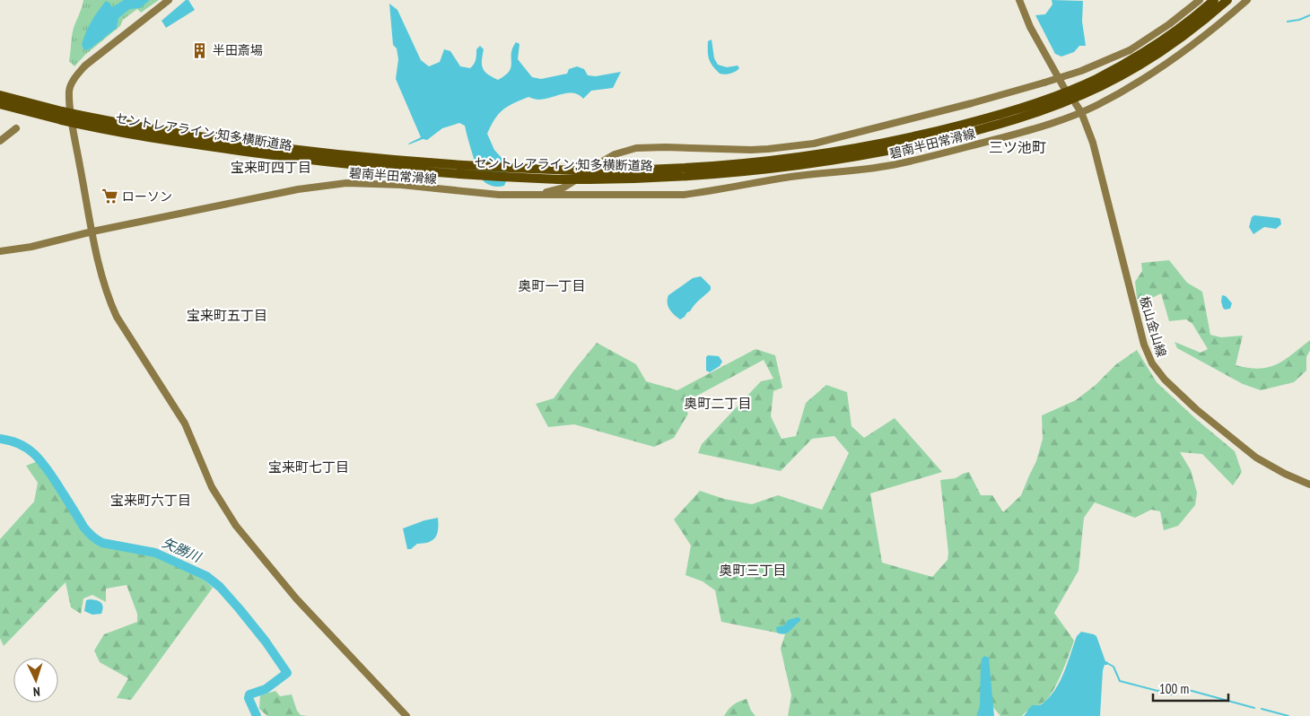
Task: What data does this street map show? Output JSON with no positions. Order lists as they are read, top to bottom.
{
  "streets": {
    "highway": ["セントレアライン;知多横断道路"],
    "main road": ["碧南半田常滑線", "板山金山線"]
  },
  "crossings": [
    ["セントレアライン;知多横断道路", "碧南半田常滑線"],
    ["碧南半田常滑線", "板山金山線"]
  ],
  "districts": [
    "三ツ池町",
    "宝来町四丁目",
    "奥町一丁目",
    "宝来町五丁目",
    "奥町二丁目",
    "宝来町七丁目",
    "宝来町六丁目",
    "奥町三丁目"
  ],
  "water": ["矢勝川"],
  "places": {
    "building": ["半田斎場"],
    "supermarket": ["ローソン"]
  },
  "scale_bar": "100 m",
  "north": "bottom"
}
